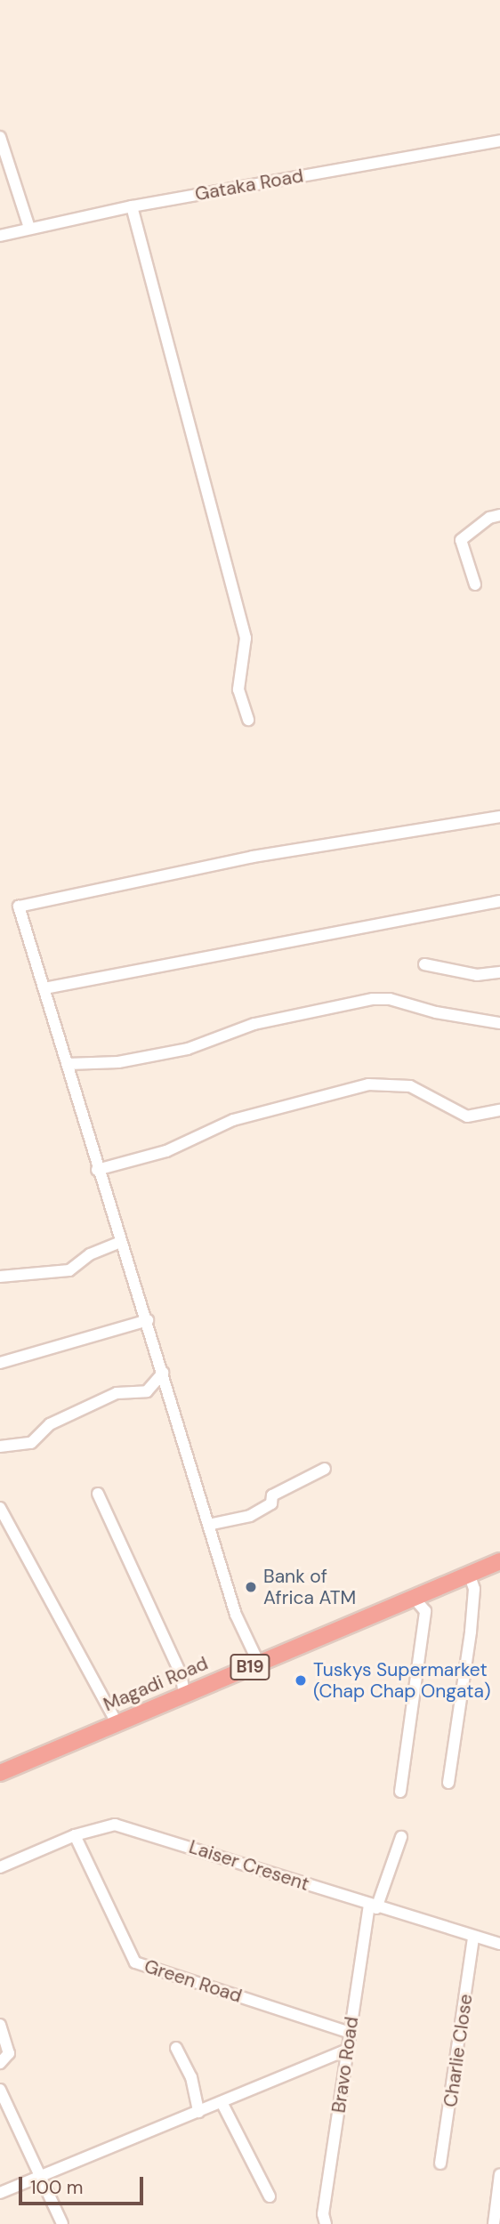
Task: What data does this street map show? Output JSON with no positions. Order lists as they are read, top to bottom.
{
  "streets": {
    "highway": ["B19", "Magadi Road"],
    "street": [
      "Gataka Road",
      "Laiser Cresent",
      "Green Road",
      "Charlie Close",
      "Bravo Road"
    ]
  },
  "crossings": [
    ["Laiser Cresent", "Green Road"],
    ["Laiser Cresent", "Charlie Close"],
    ["Laiser Cresent", "Bravo Road"],
    ["Green Road", "Bravo Road"]
  ],
  "places": ["Bank of Africa ATM", "Tuskys Supermarket (Chap Chap Ongata)"],
  "scale_bar": "100 m"
}
